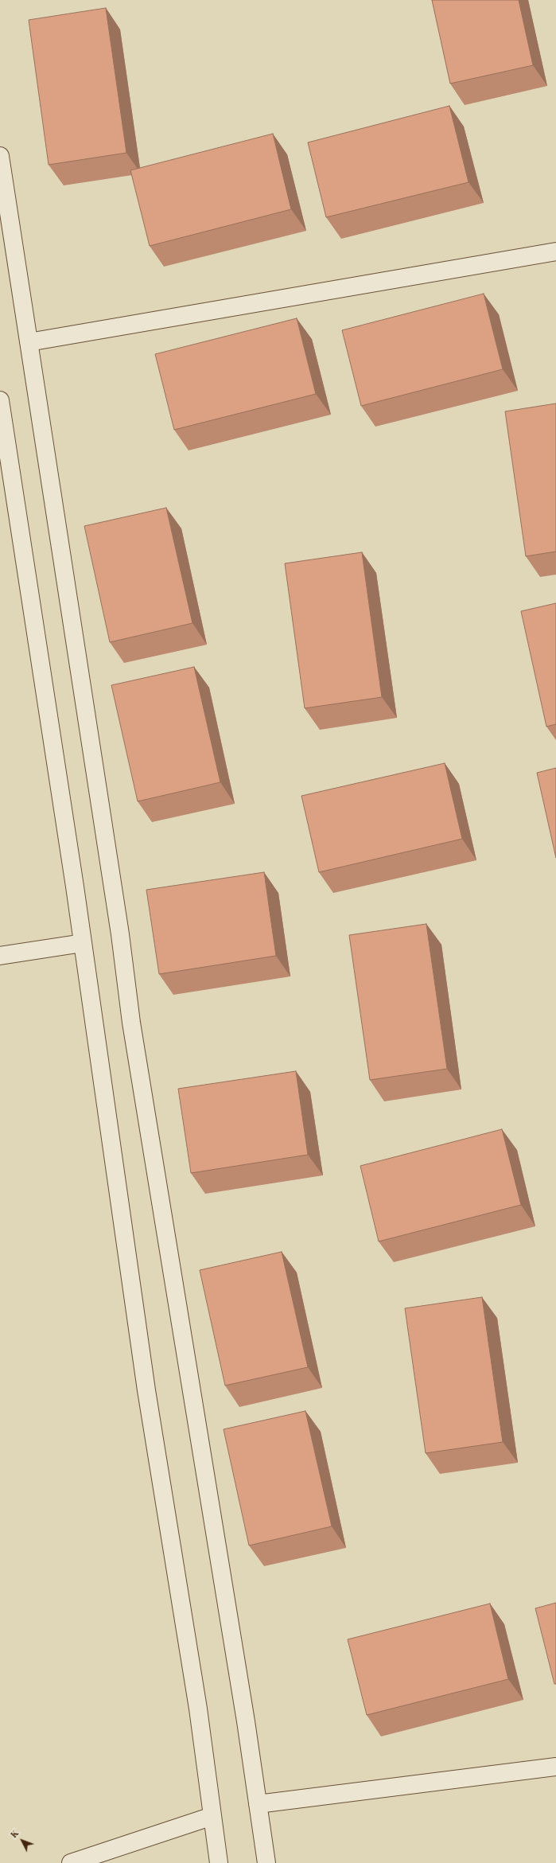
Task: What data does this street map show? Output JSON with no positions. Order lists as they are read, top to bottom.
{
  "north": "top left"
}
